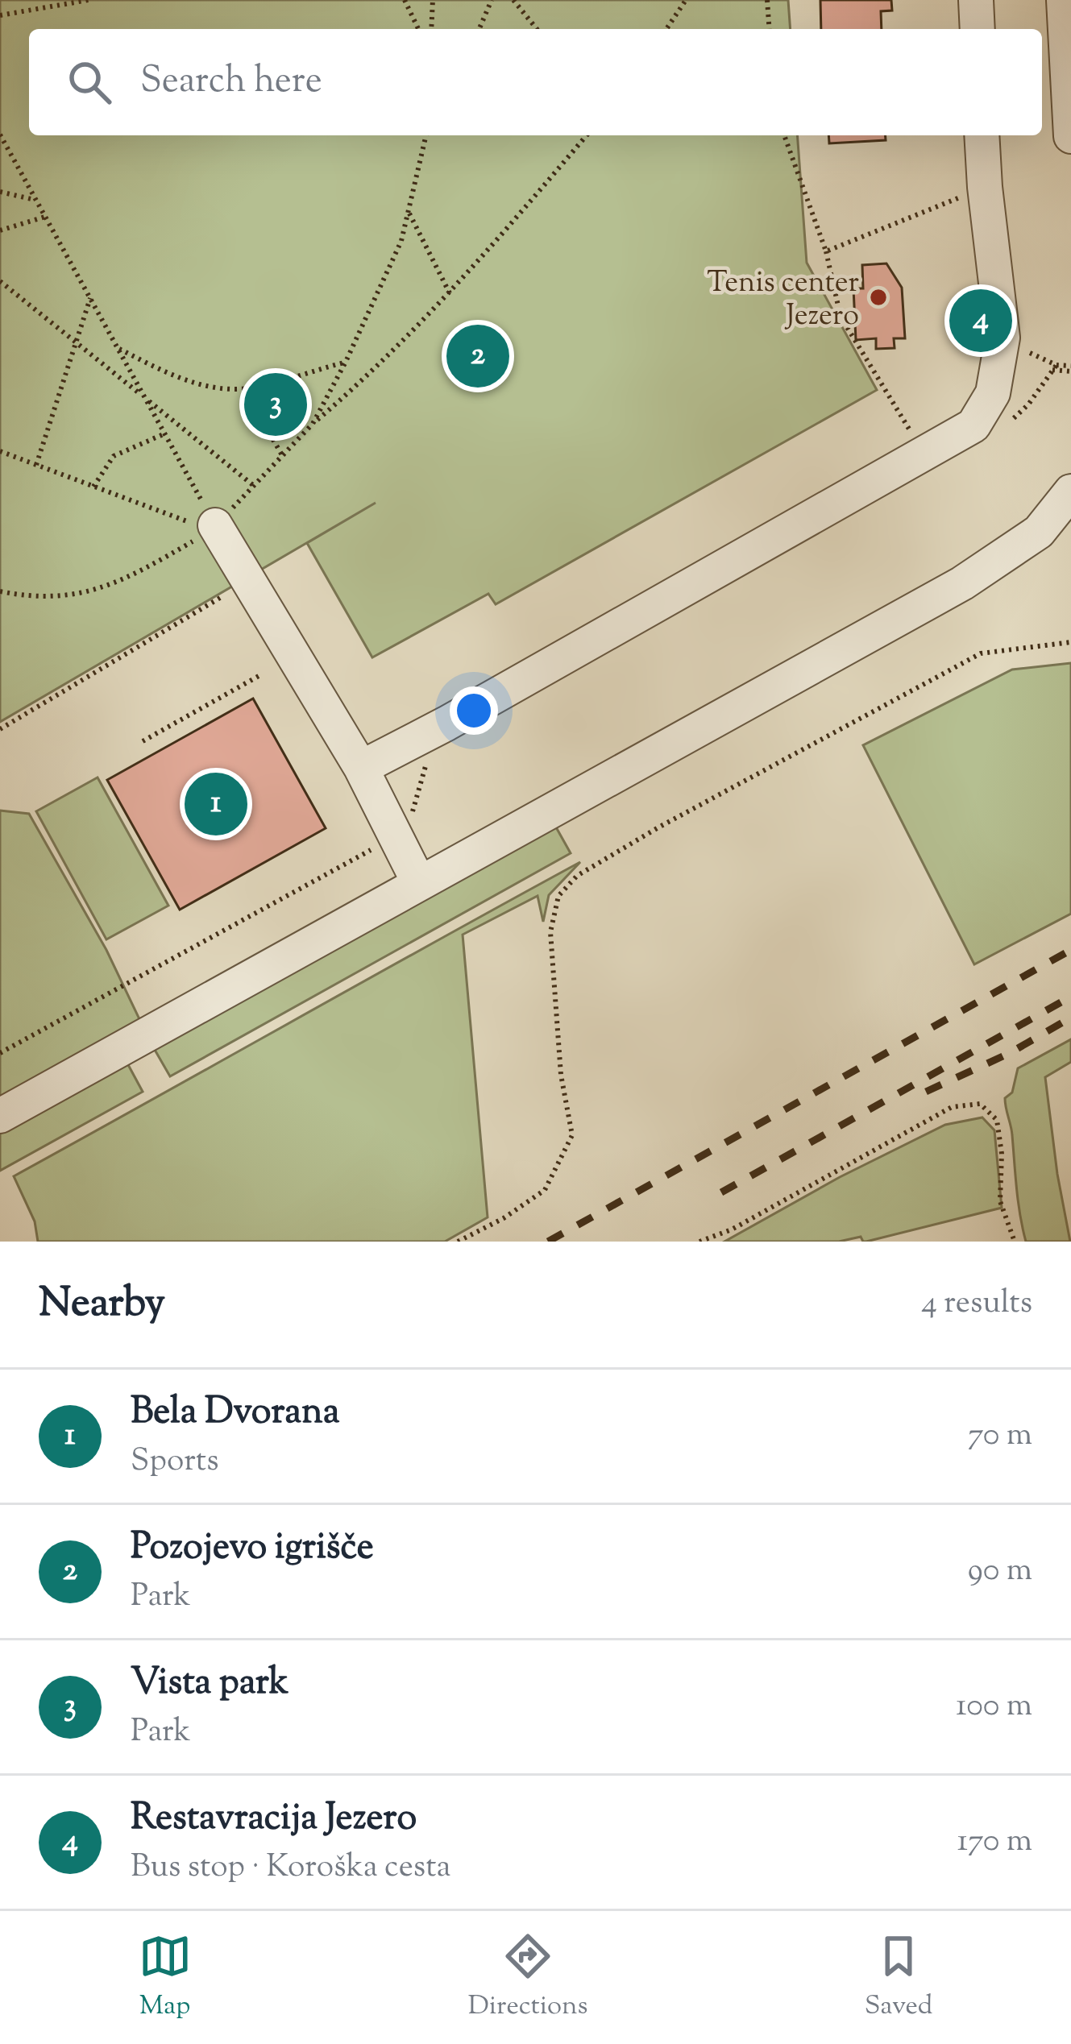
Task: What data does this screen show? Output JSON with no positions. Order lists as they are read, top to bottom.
{
  "places": ["Tenis center Jezero"],
  "page": {
    "search": "Search here",
    "pins": [
      "4",
      "2",
      "3",
      "1"
    ],
    "heading": ["Nearby", "4 results"],
    "list": [
      {
        "mark": "1",
        "name": "Bela Dvorana",
        "note": "Sports",
        "value": "70 m"
      },
      {
        "mark": "2",
        "name": "Pozojevo igrišče",
        "note": "Park",
        "value": "90 m"
      },
      {
        "mark": "3",
        "name": "Vista park",
        "note": "Park",
        "value": "100 m"
      },
      {
        "mark": "4",
        "name": "Restavracija Jezero",
        "note": "Bus stop · Koroška cesta",
        "value": "170 m"
      }
    ],
    "nav": ["Map", "Directions", "Saved"]
  }
}
